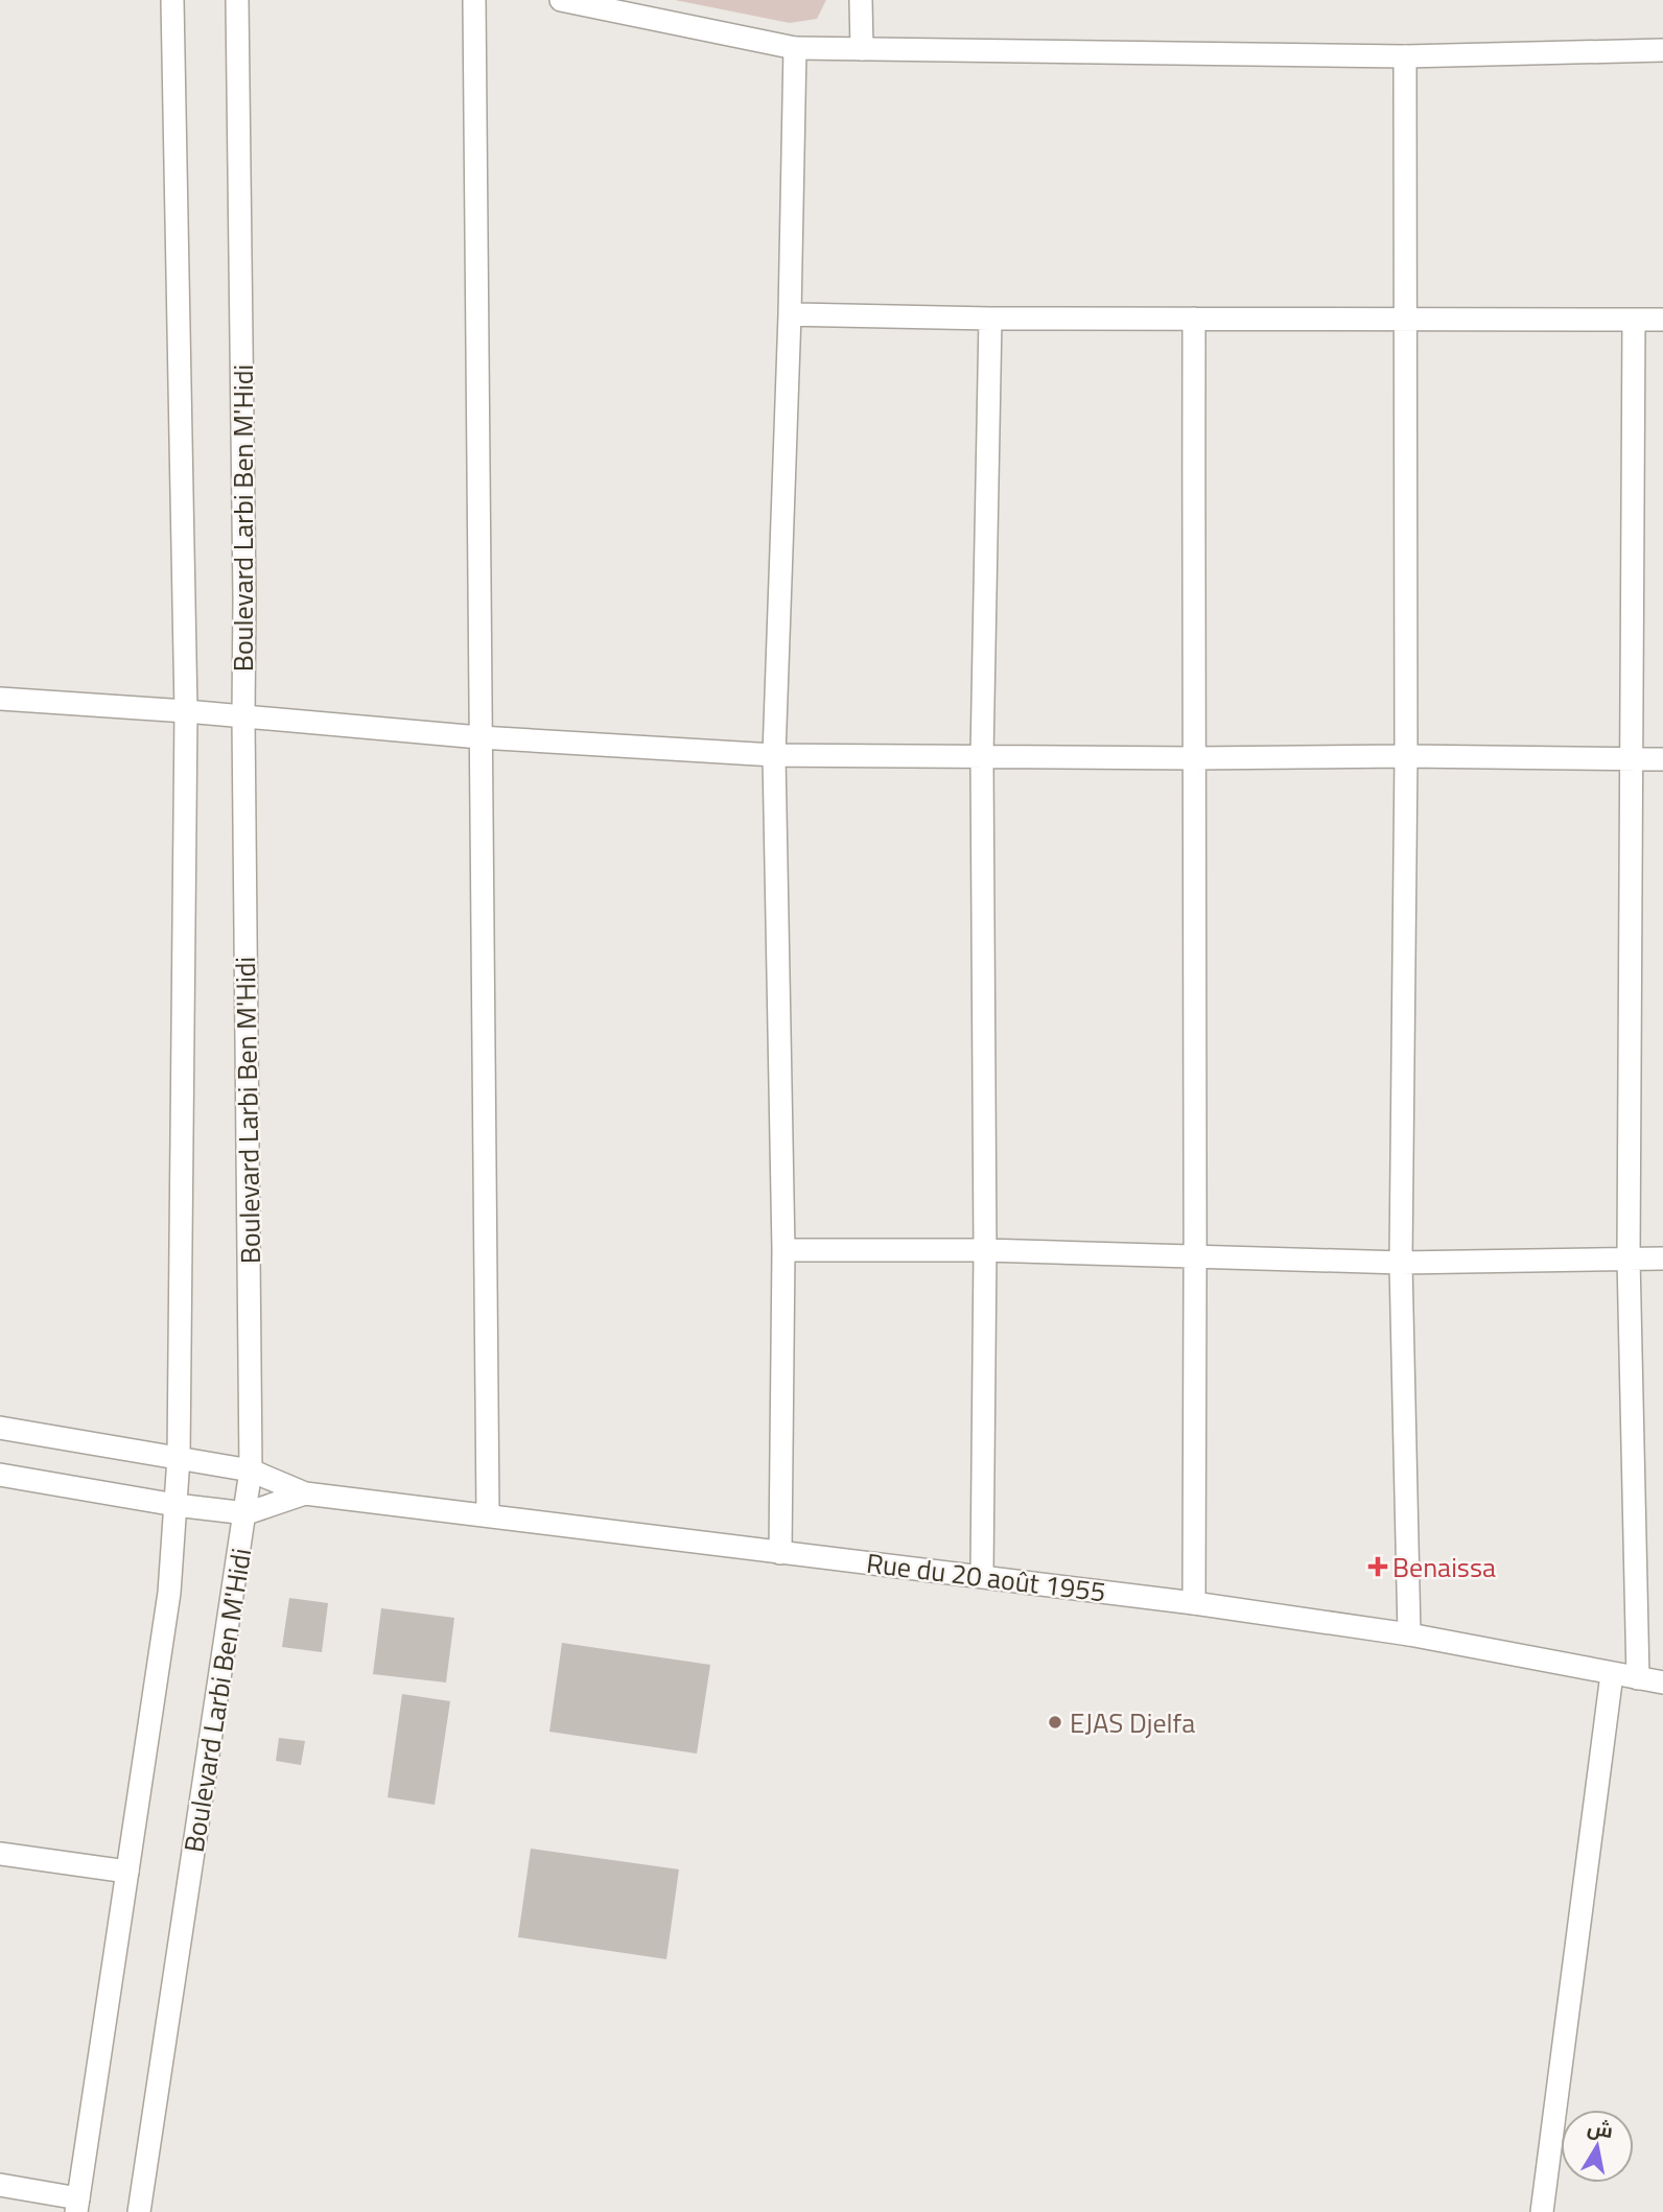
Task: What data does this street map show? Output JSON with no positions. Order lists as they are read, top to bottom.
{
  "streets": {
    "street": ["Boulevard Larbi Ben M'Hidi", "Rue du 20 août 1955"]
  },
  "crossings": [
    ["Boulevard Larbi Ben M'Hidi", "Rue du 20 août 1955"]
  ],
  "places": {
    "health": ["Benaissa"],
    "other": ["EJAS Djelfa"]
  },
  "north": "top"
}
